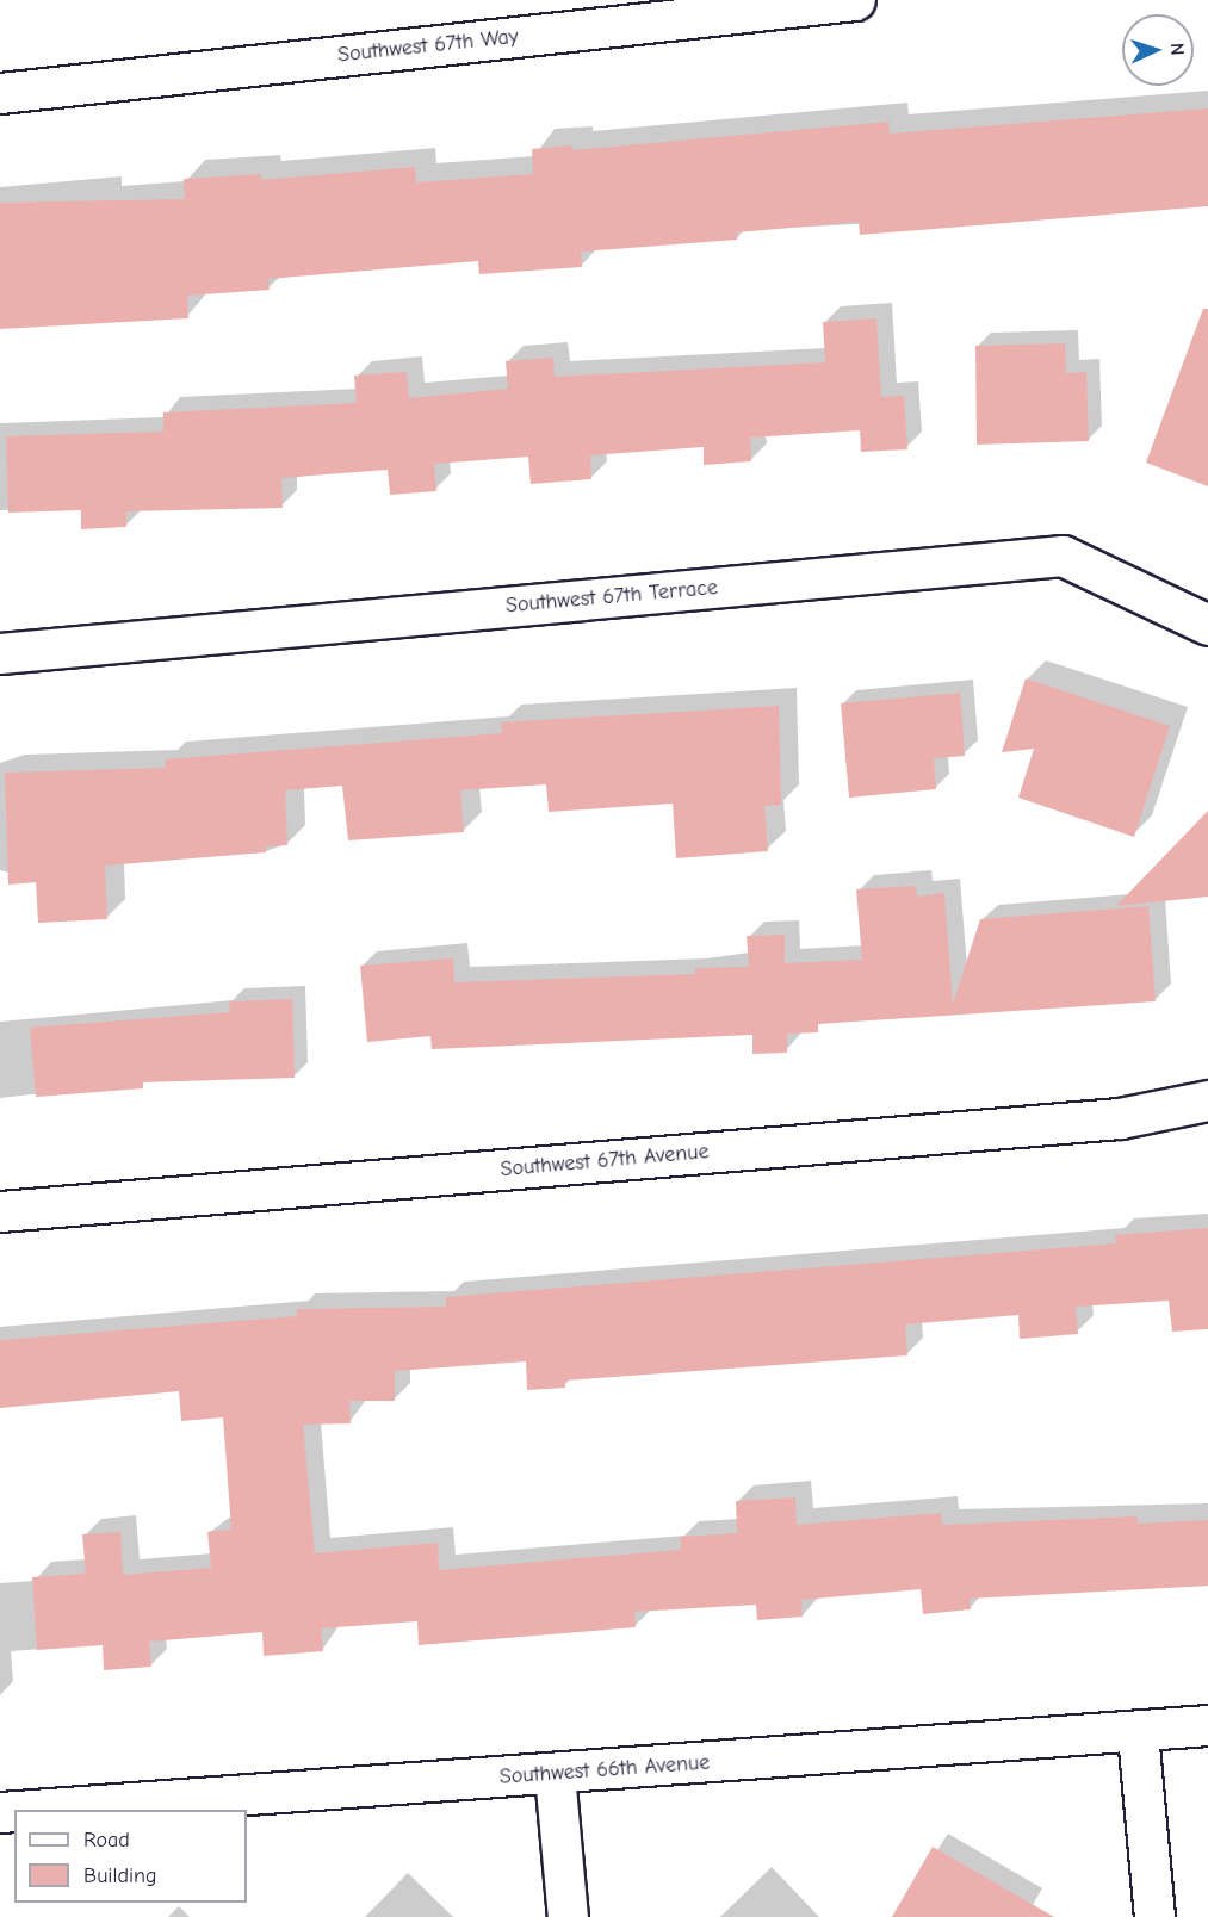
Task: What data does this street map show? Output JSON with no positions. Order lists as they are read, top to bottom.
{
  "streets": {
    "street": [
      "Southwest 67th Way",
      "Southwest 67th Terrace",
      "Southwest 67th Avenue",
      "Southwest 66th Avenue"
    ]
  },
  "legend": ["Road", "Building"],
  "north": "right"
}
